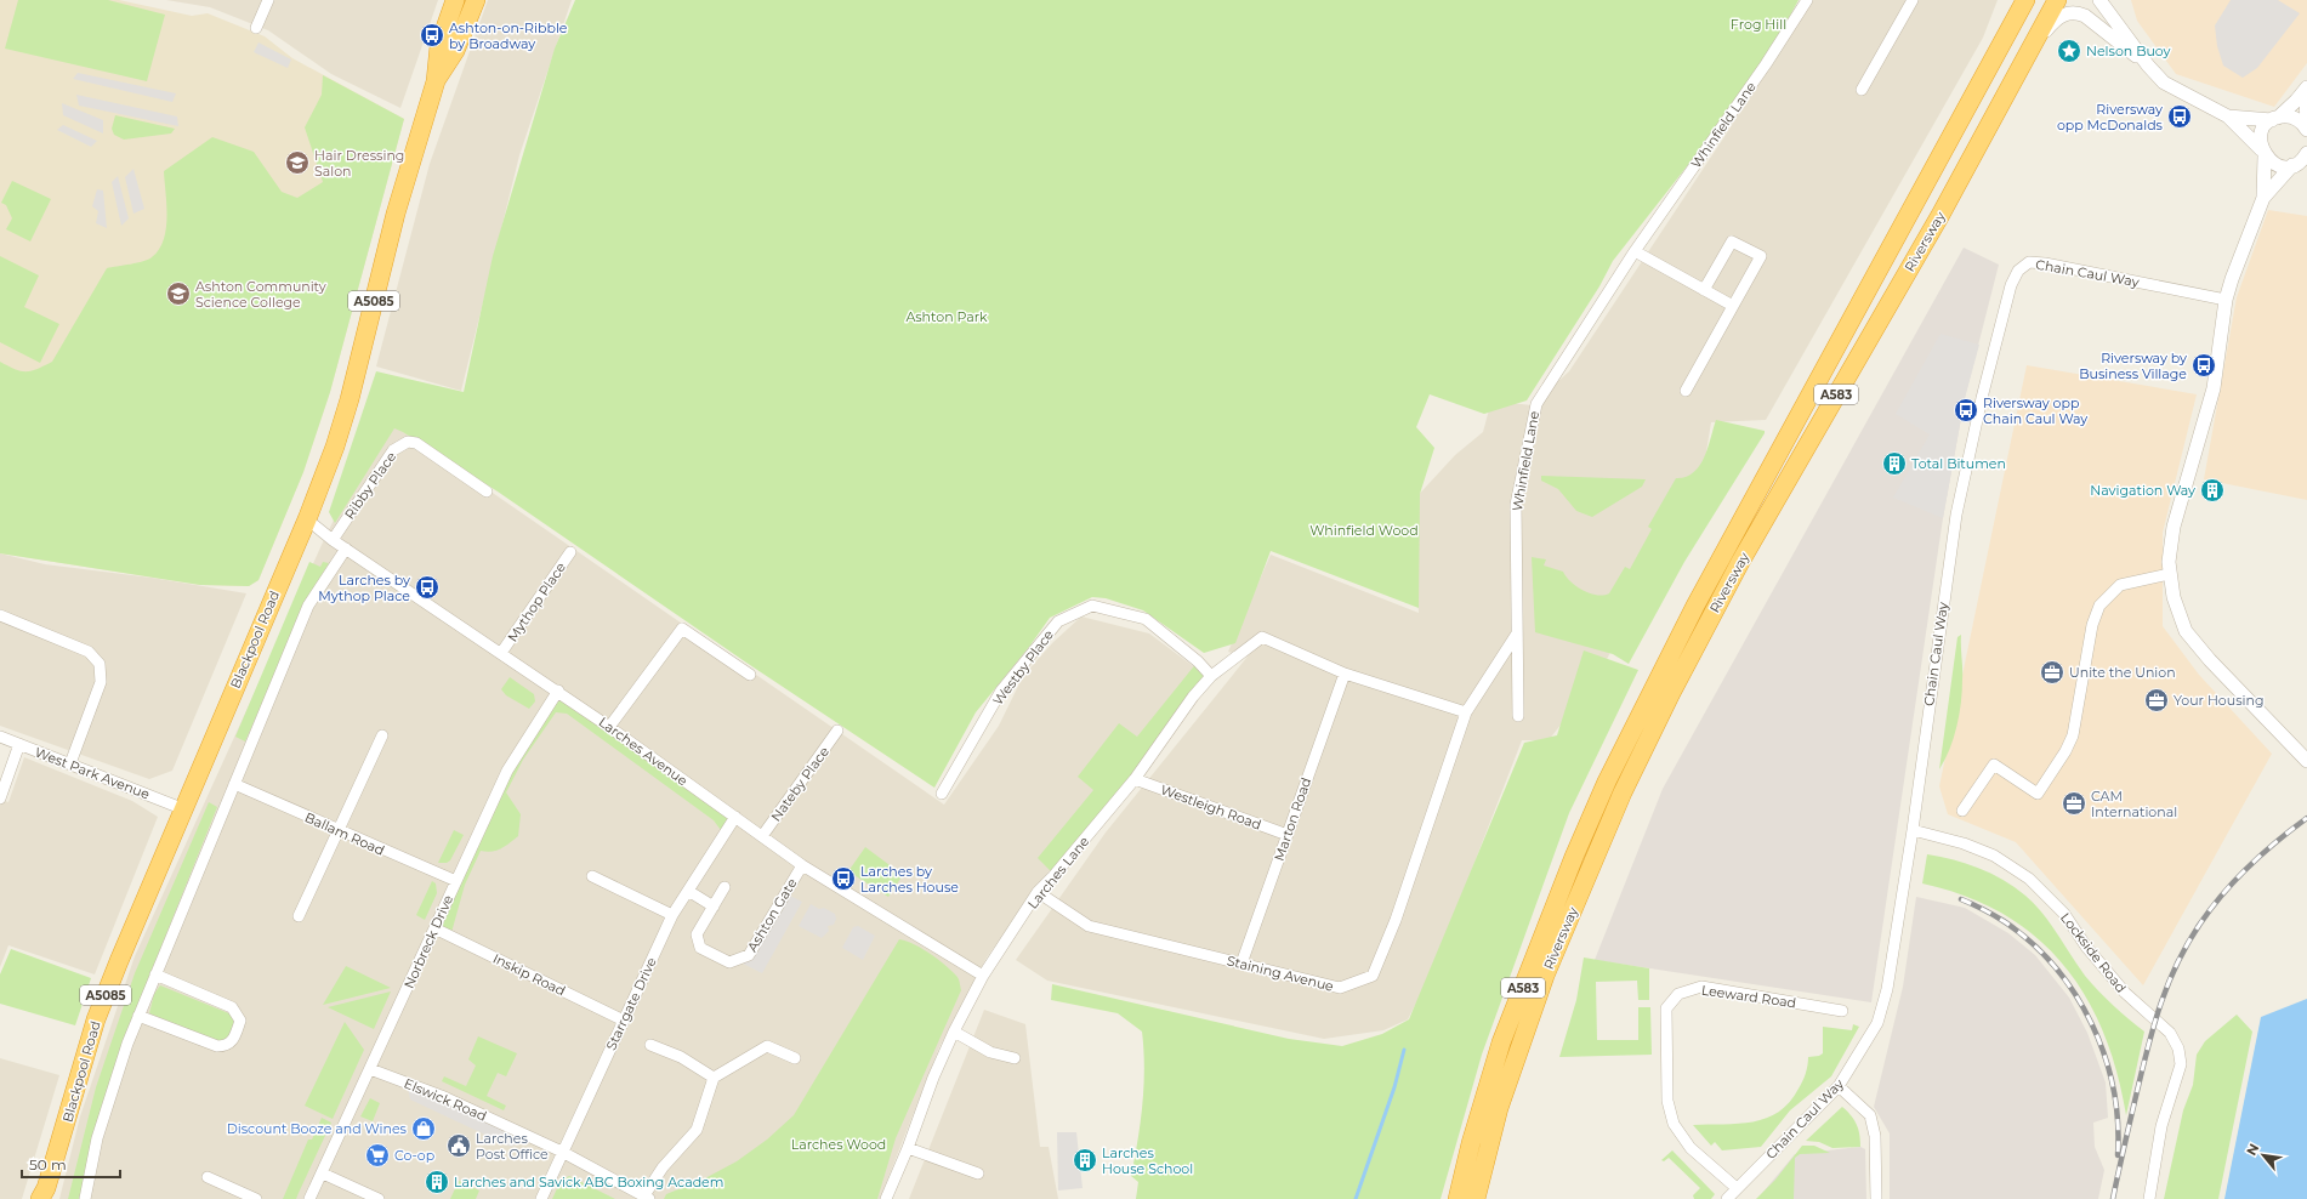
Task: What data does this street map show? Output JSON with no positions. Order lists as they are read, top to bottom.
{
  "streets": {
    "highway": [
      "Riversway",
      "A5085",
      "A583",
      "Blackpool Road"
    ],
    "street": [
      "Whinfield Lane",
      "Chain Caul Way",
      "Ribby Place",
      "Mythop Place",
      "Westby Place",
      "Larches Avenue",
      "West Park Avenue",
      "Nateby Place",
      "Westleigh Road",
      "Marton Road",
      "Ballam Road",
      "Larches Lane",
      "Ashton Gate",
      "Norbreck Drive",
      "Lockside Road",
      "Staining Avenue",
      "Inskip Road",
      "Leeward Road",
      "Starrgate Drive",
      "Elswick Road"
    ]
  },
  "crossings": [
    ["Riversway", "A583"],
    ["Chain Caul Way", "Lockside Road"],
    ["Chain Caul Way", "Leeward Road"],
    ["Ribby Place", "Larches Avenue"],
    ["Mythop Place", "Larches Avenue"],
    ["Blackpool Road", "Larches Avenue"],
    ["Blackpool Road", "West Park Avenue"],
    ["Westby Place", "Larches Lane"],
    ["Larches Avenue", "Nateby Place"],
    ["Larches Avenue", "Larches Lane"],
    ["Larches Avenue", "Ashton Gate"],
    ["Larches Avenue", "Norbreck Drive"],
    ["Larches Avenue", "Starrgate Drive"],
    ["Westleigh Road", "Marton Road"],
    ["Westleigh Road", "Larches Lane"],
    ["Marton Road", "Larches Lane"],
    ["Marton Road", "Staining Avenue"],
    ["Ballam Road", "Norbreck Drive"],
    ["Larches Lane", "Staining Avenue"],
    ["Norbreck Drive", "Inskip Road"],
    ["Norbreck Drive", "Elswick Road"],
    ["Inskip Road", "Starrgate Drive"],
    ["Starrgate Drive", "Elswick Road"]
  ],
  "parks": [
    "Frog Hill",
    "Ashton Park",
    "Whinfield Wood",
    "Larches Wood"
  ],
  "places": {
    "bus stop": [
      "Ashton-on-Ribble by Broadway",
      "Riversway opp McDonalds",
      "Riversway by Business Village",
      "Riversway opp Chain Caul Way",
      "Larches by Mythop Place",
      "Larches by Larches House"
    ],
    "place": ["Nelson Buoy"],
    "school or university": ["Hair Dressing Salon", "Ashton Community Science College"],
    "building": [
      "Total Bitumen",
      "Navigation Way",
      "Larches House School",
      "Larches and Savick ABC Boxing Academ"
    ],
    "office": ["Unite the Union", "Your Housing", "CAM International"],
    "shop": ["Discount Booze and Wines"],
    "public building": ["Larches Post Office"],
    "supermarket": ["Co-op"]
  },
  "scale_bar": "50 m",
  "north": "top left"
}
